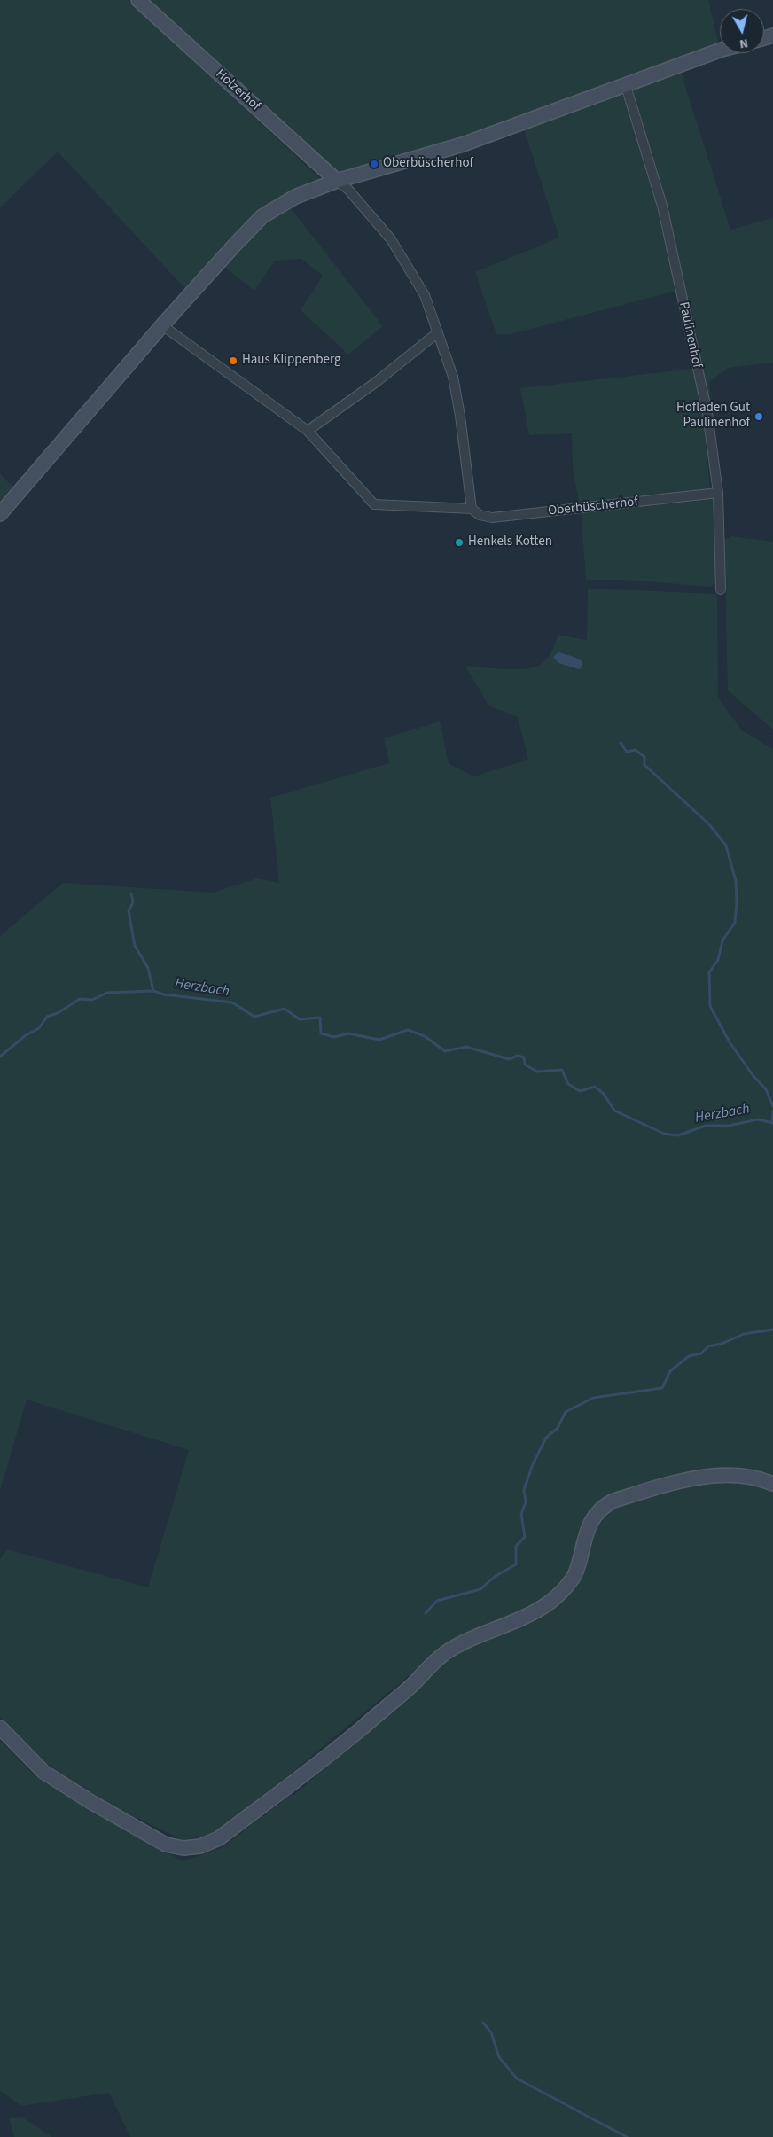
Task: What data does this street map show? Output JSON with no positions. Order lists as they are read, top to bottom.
{
  "streets": {
    "street": ["Holzerhof", "Paulinenhof", "Oberbüscherhof"]
  },
  "crossings": [
    ["Paulinenhof", "Oberbüscherhof"]
  ],
  "water": ["Herzbach"],
  "places": [
    "Oberbüscherhof",
    "Haus Klippenberg",
    "Hofladen Gut Paulinenhof",
    "Henkels Kotten"
  ],
  "north": "bottom"
}
